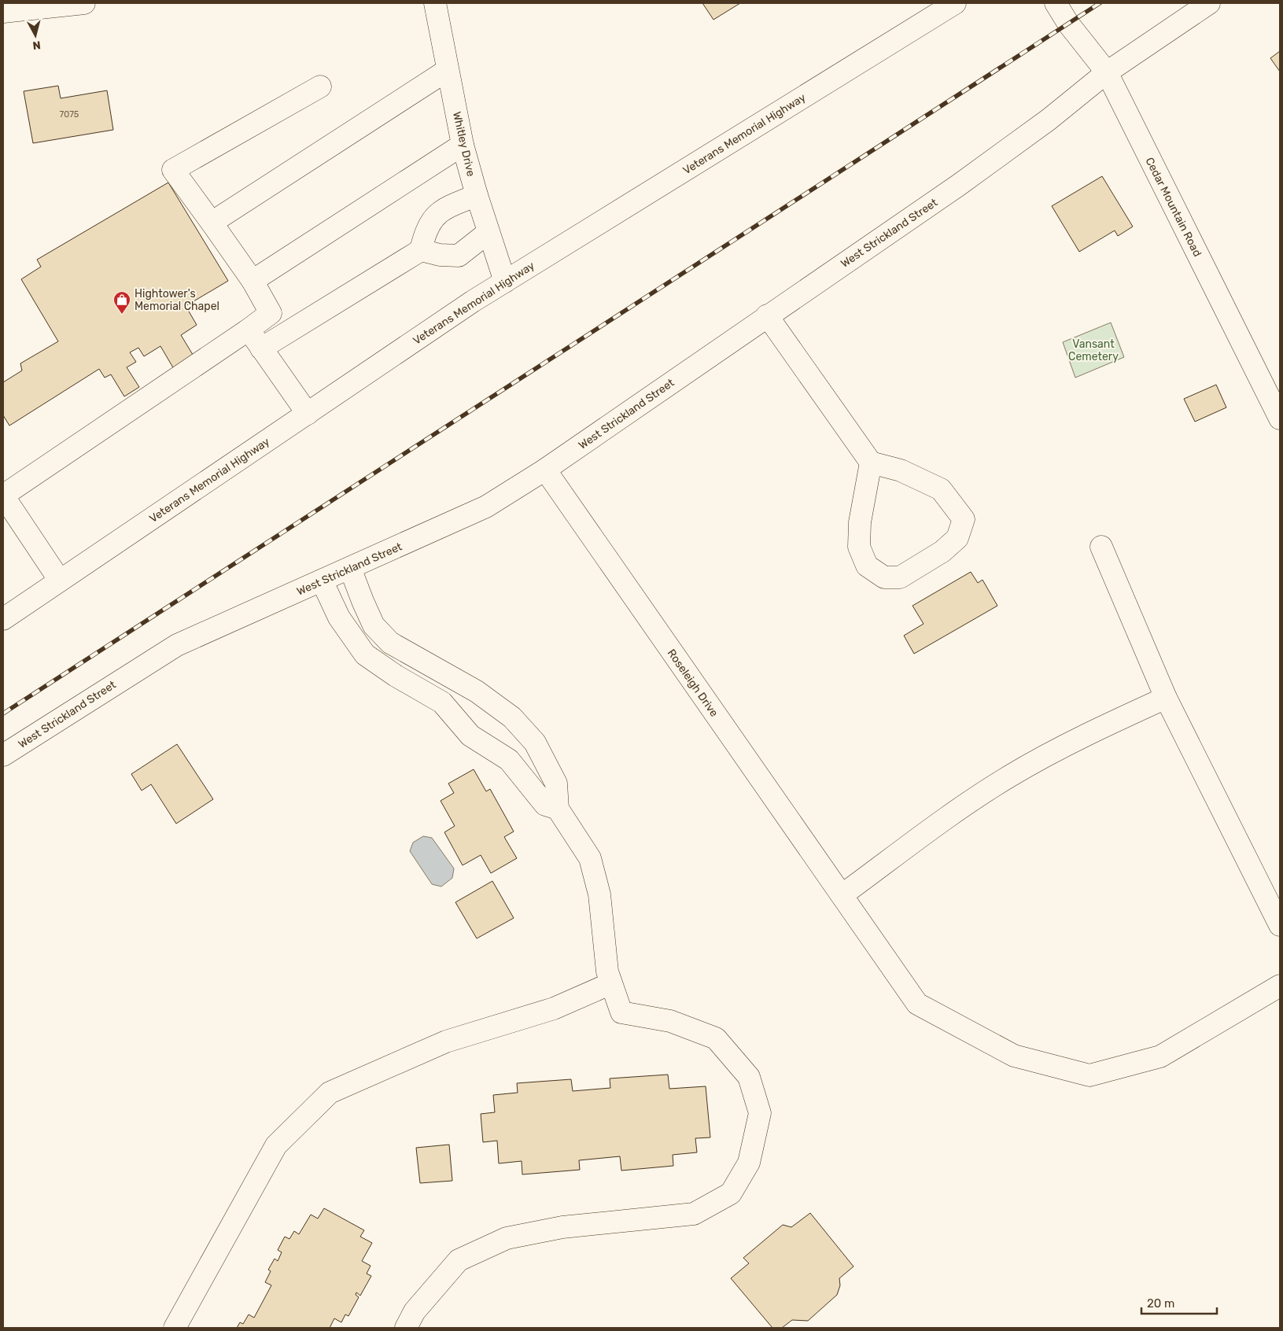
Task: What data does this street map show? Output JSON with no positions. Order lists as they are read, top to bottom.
{
  "streets": {
    "street": [
      "Veterans Memorial Highway",
      "Whitley Drive",
      "Cedar Mountain Road",
      "West Strickland Street",
      "Roseleigh Drive"
    ]
  },
  "crossings": [
    ["Veterans Memorial Highway", "Whitley Drive"],
    ["Cedar Mountain Road", "West Strickland Street"],
    ["West Strickland Street", "Roseleigh Drive"]
  ],
  "parks": ["Vansant Cemetery"],
  "places": {
    "shop": ["Hightower's Memorial Chapel"]
  },
  "house_numbers": ["7075"],
  "scale_bar": "20 m",
  "north": "bottom"
}
